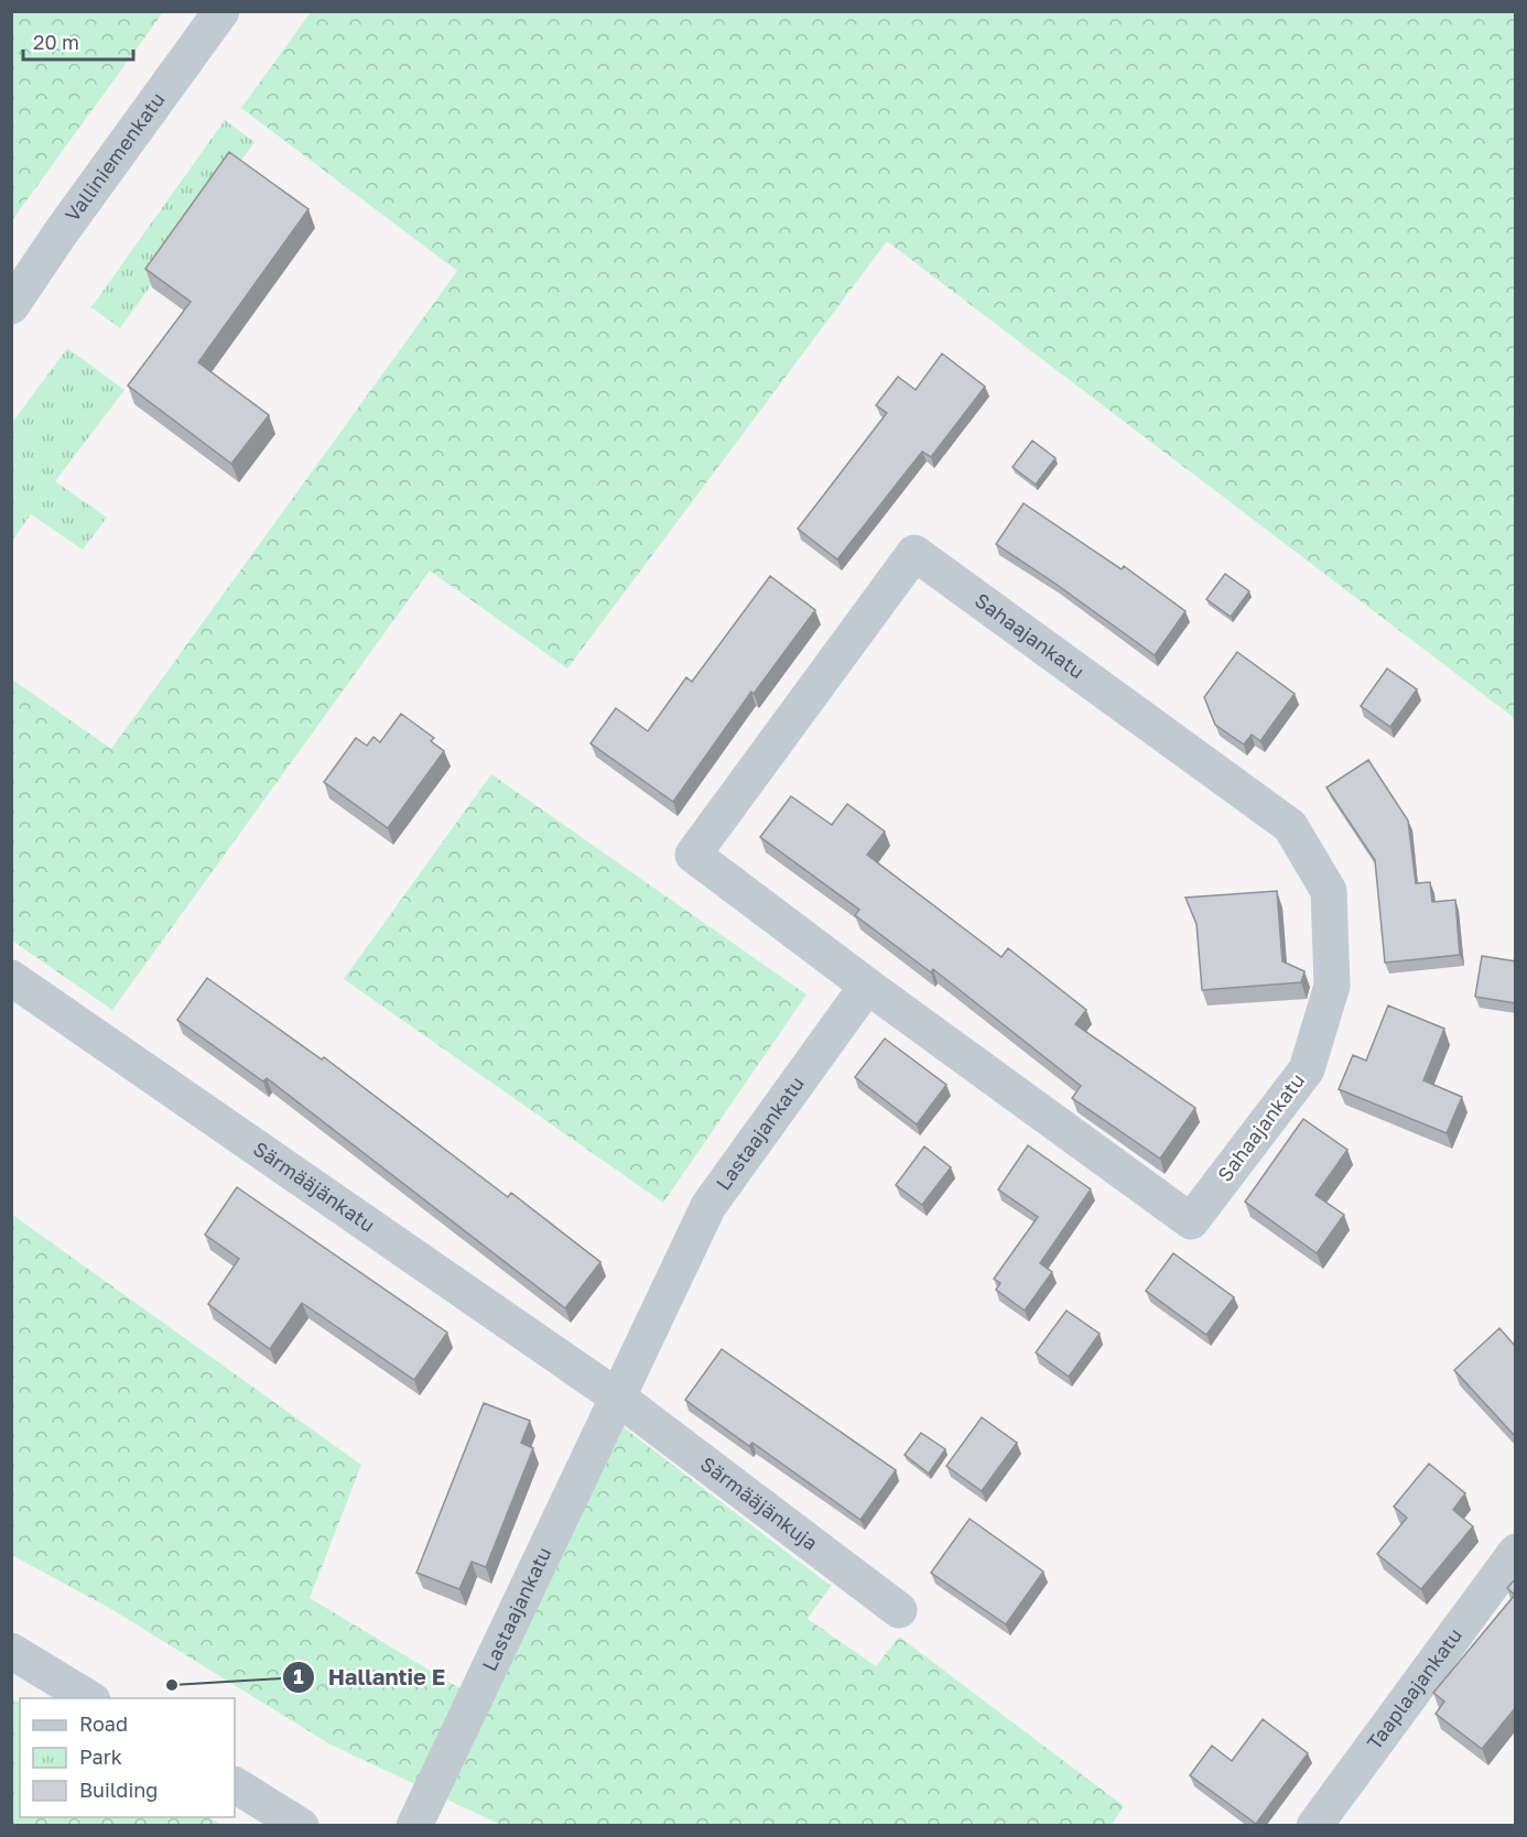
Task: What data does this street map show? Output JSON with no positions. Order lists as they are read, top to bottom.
{
  "streets": {
    "street": [
      "Valliniemenkatu",
      "Sahaajankatu",
      "Lastaajankatu",
      "Särmääjänkatu",
      "Särmääjänkuja",
      "Taaplaajankatu"
    ]
  },
  "crossings": [
    ["Sahaajankatu", "Lastaajankatu"],
    ["Lastaajankatu", "Särmääjänkatu"],
    ["Lastaajankatu", "Särmääjänkuja"],
    ["Särmääjänkatu", "Särmääjänkuja"]
  ],
  "places": ["Hallantie E"],
  "legend": ["Road", "Park", "Building"],
  "scale_bar": "20 m"
}
